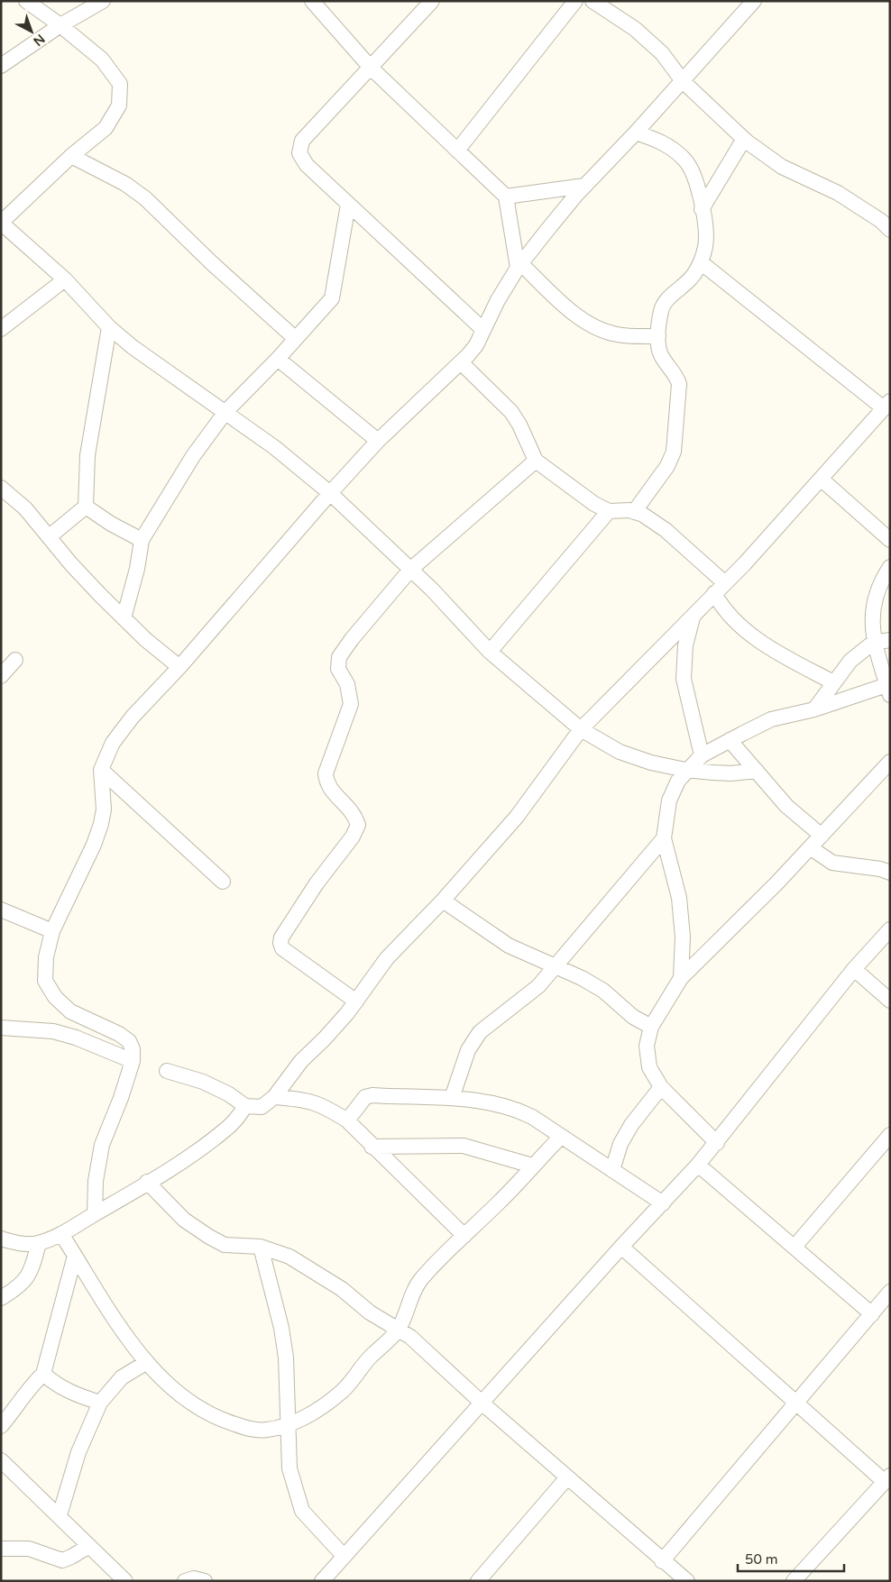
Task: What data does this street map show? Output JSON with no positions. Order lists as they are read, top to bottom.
{
  "scale_bar": "50 m",
  "north": "bottom right"
}
